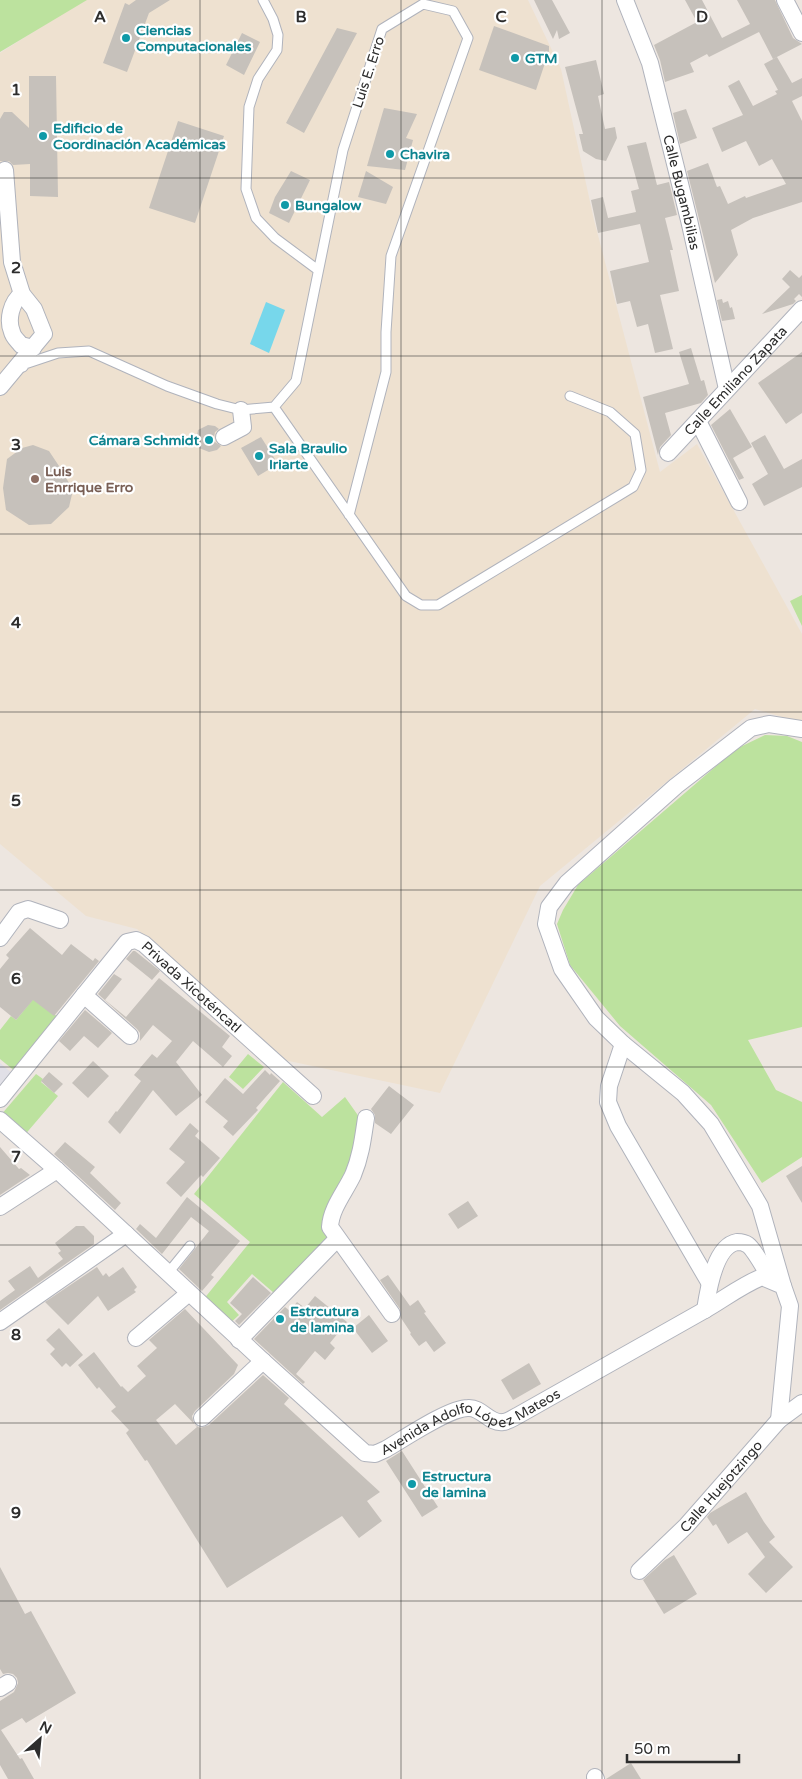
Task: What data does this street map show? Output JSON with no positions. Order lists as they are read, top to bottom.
{
  "streets": {
    "street": [
      "Calle Bugambilias",
      "Calle Emiliano Zapata",
      "Privada Xicoténcatl",
      "Avenida Adolfo López Mateos",
      "Calle Huejotzingo"
    ],
    "lane": ["Luis E. Erro"]
  },
  "crossings": [
    ["Calle Bugambilias", "Calle Emiliano Zapata"]
  ],
  "places": [
    "Ciencias Computacionales",
    "GTM",
    "Edificio de Coordinación Académicas",
    "Chavira",
    "Bungalow",
    "Cámara Schmidt",
    "Sala Braulio Iriarte",
    "Luis Enrrique Erro",
    "Estrcutura de lamina",
    "Estructura de lamina"
  ],
  "scale_bar": "50 m",
  "north": "top right",
  "grid": {
    "columns": [
      "A",
      "B",
      "C",
      "D"
    ],
    "rows": [
      "1",
      "2",
      "3",
      "4",
      "5",
      "6",
      "7",
      "8",
      "9"
    ]
  }
}
